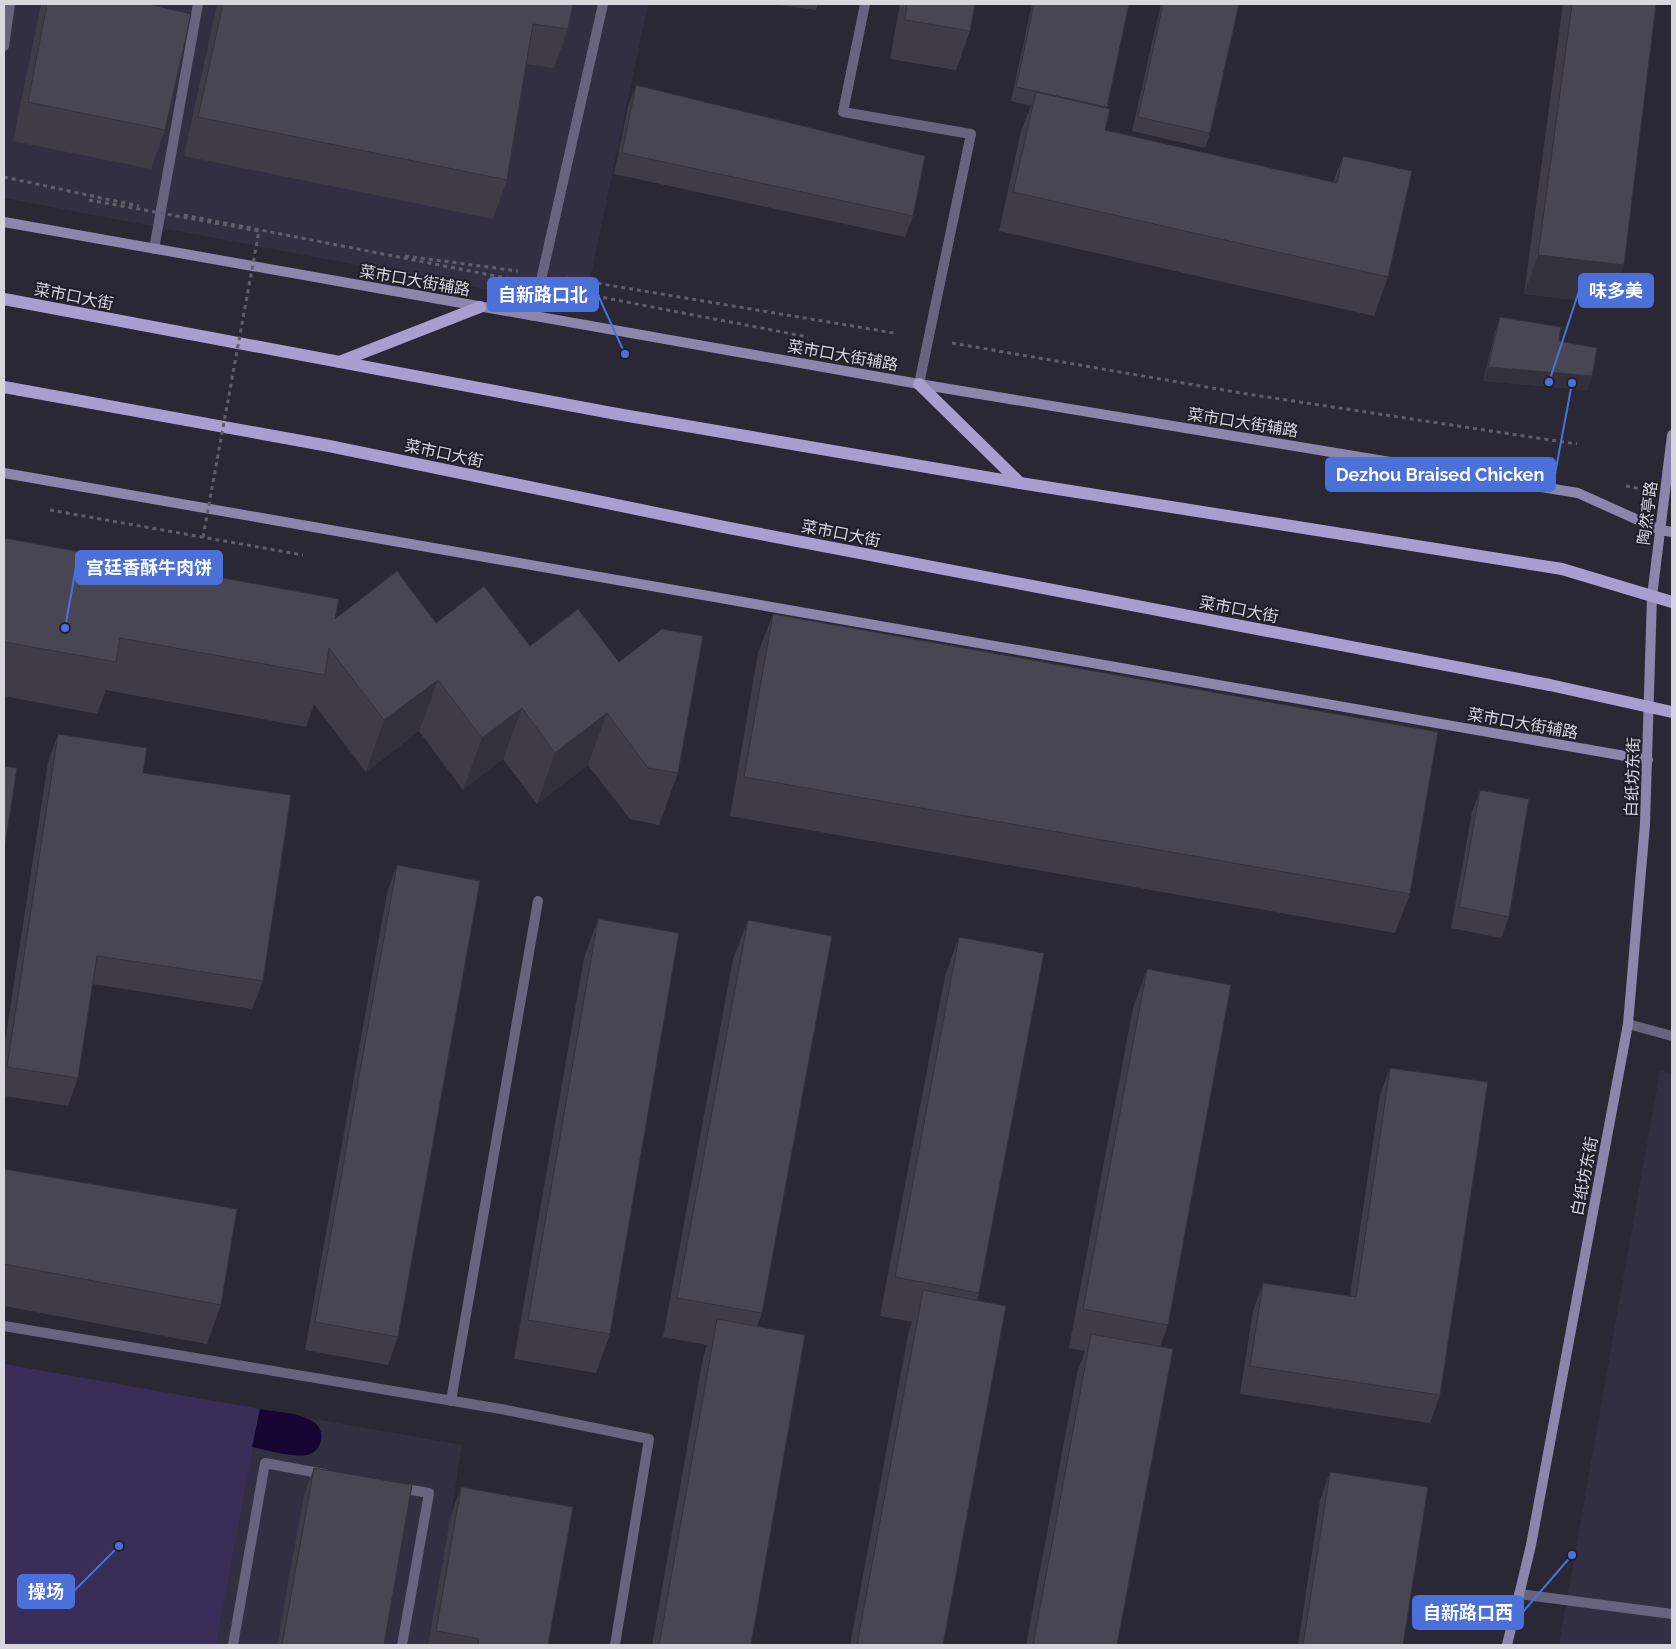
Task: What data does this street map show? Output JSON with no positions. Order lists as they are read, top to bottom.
{
  "streets": {
    "main road": ["菜市口大街"],
    "street": ["菜市口大街辅路", "陶然亭路", "白纸坊东街"]
  },
  "crossings": [
    ["菜市口大街辅路", "陶然亭路"],
    ["菜市口大街辅路", "白纸坊东街"],
    ["菜市口大街", "陶然亭路"],
    ["菜市口大街", "白纸坊东街"],
    ["陶然亭路", "白纸坊东街"]
  ],
  "places": [
    "自新路口北",
    "味多美",
    "Dezhou Braised Chicken",
    "宫廷香酥牛肉饼",
    "操场",
    "自新路口西"
  ]
}
